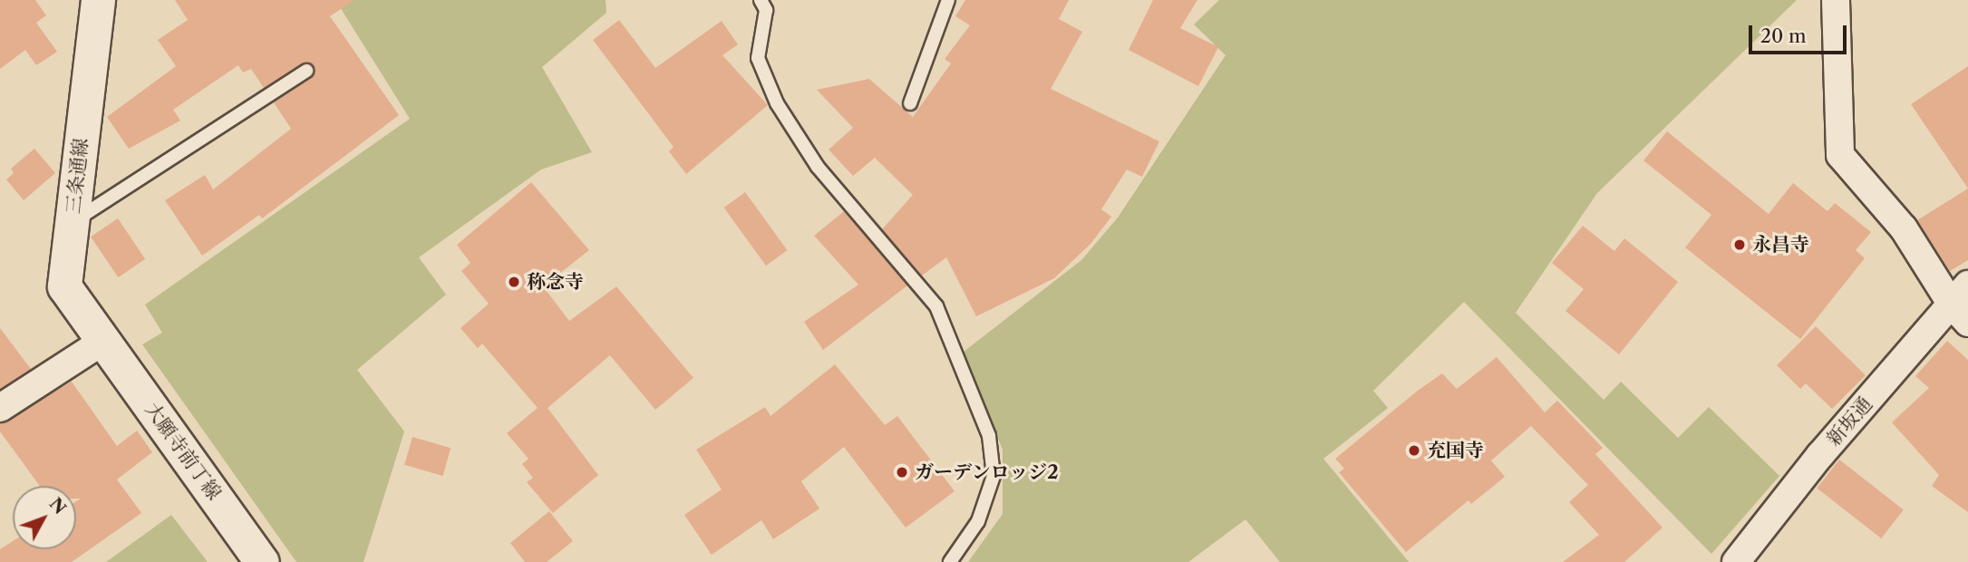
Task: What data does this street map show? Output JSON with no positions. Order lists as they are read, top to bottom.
{
  "streets": {
    "street": ["三条通線", "新坂通", "大願寺前丁線"]
  },
  "crossings": [
    ["三条通線", "大願寺前丁線"]
  ],
  "places": [
    "永昌寺",
    "称念寺",
    "充国寺",
    "ガーデンロッジ2"
  ],
  "scale_bar": "20 m",
  "north": "top right"
}
